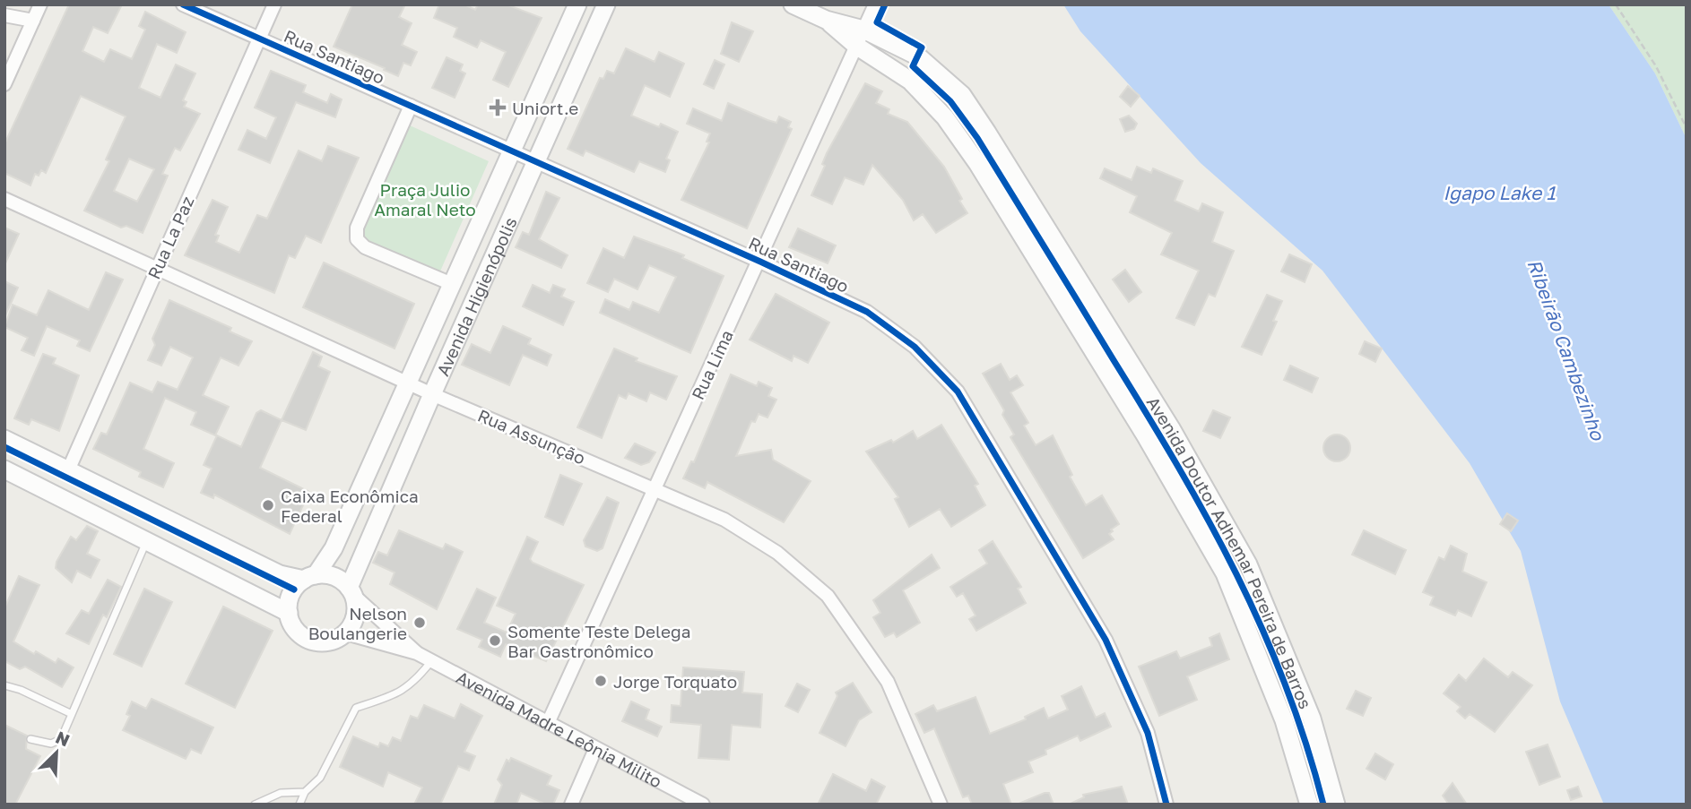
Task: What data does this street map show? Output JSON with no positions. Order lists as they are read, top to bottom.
{
  "streets": {
    "main road": ["Avenida Higienópolis", "Avenida Doutor Adhemar Pereira de Barros"],
    "street": [
      "Rua Santiago",
      "Rua La Paz",
      "Rua Lima",
      "Rua Assunção",
      "Avenida Madre Leônia Milito"
    ]
  },
  "crossings": [
    ["Rua Santiago", "Rua La Paz"],
    ["Rua Santiago", "Avenida Higienópolis"],
    ["Rua Santiago", "Rua Lima"],
    ["Rua La Paz", "Rua Assunção"],
    ["Avenida Higienópolis", "Rua Assunção"],
    ["Avenida Higienópolis", "Avenida Madre Leônia Milito"],
    ["Rua Lima", "Rua Assunção"],
    ["Rua Lima", "Avenida Doutor Adhemar Pereira de Barros"],
    ["Rua Lima", "Avenida Madre Leônia Milito"]
  ],
  "water": ["Igapo Lake 1", "Ribeirão Cambezinho"],
  "parks": ["Praça Julio Amaral Neto"],
  "places": {
    "health": ["Uniort.e"],
    "other": [
      "Caixa Econômica Federal",
      "Nelson Boulangerie",
      "Somente Teste Delega Bar Gastronômico",
      "Jorge Torquato"
    ]
  },
  "north": "top right"
}
